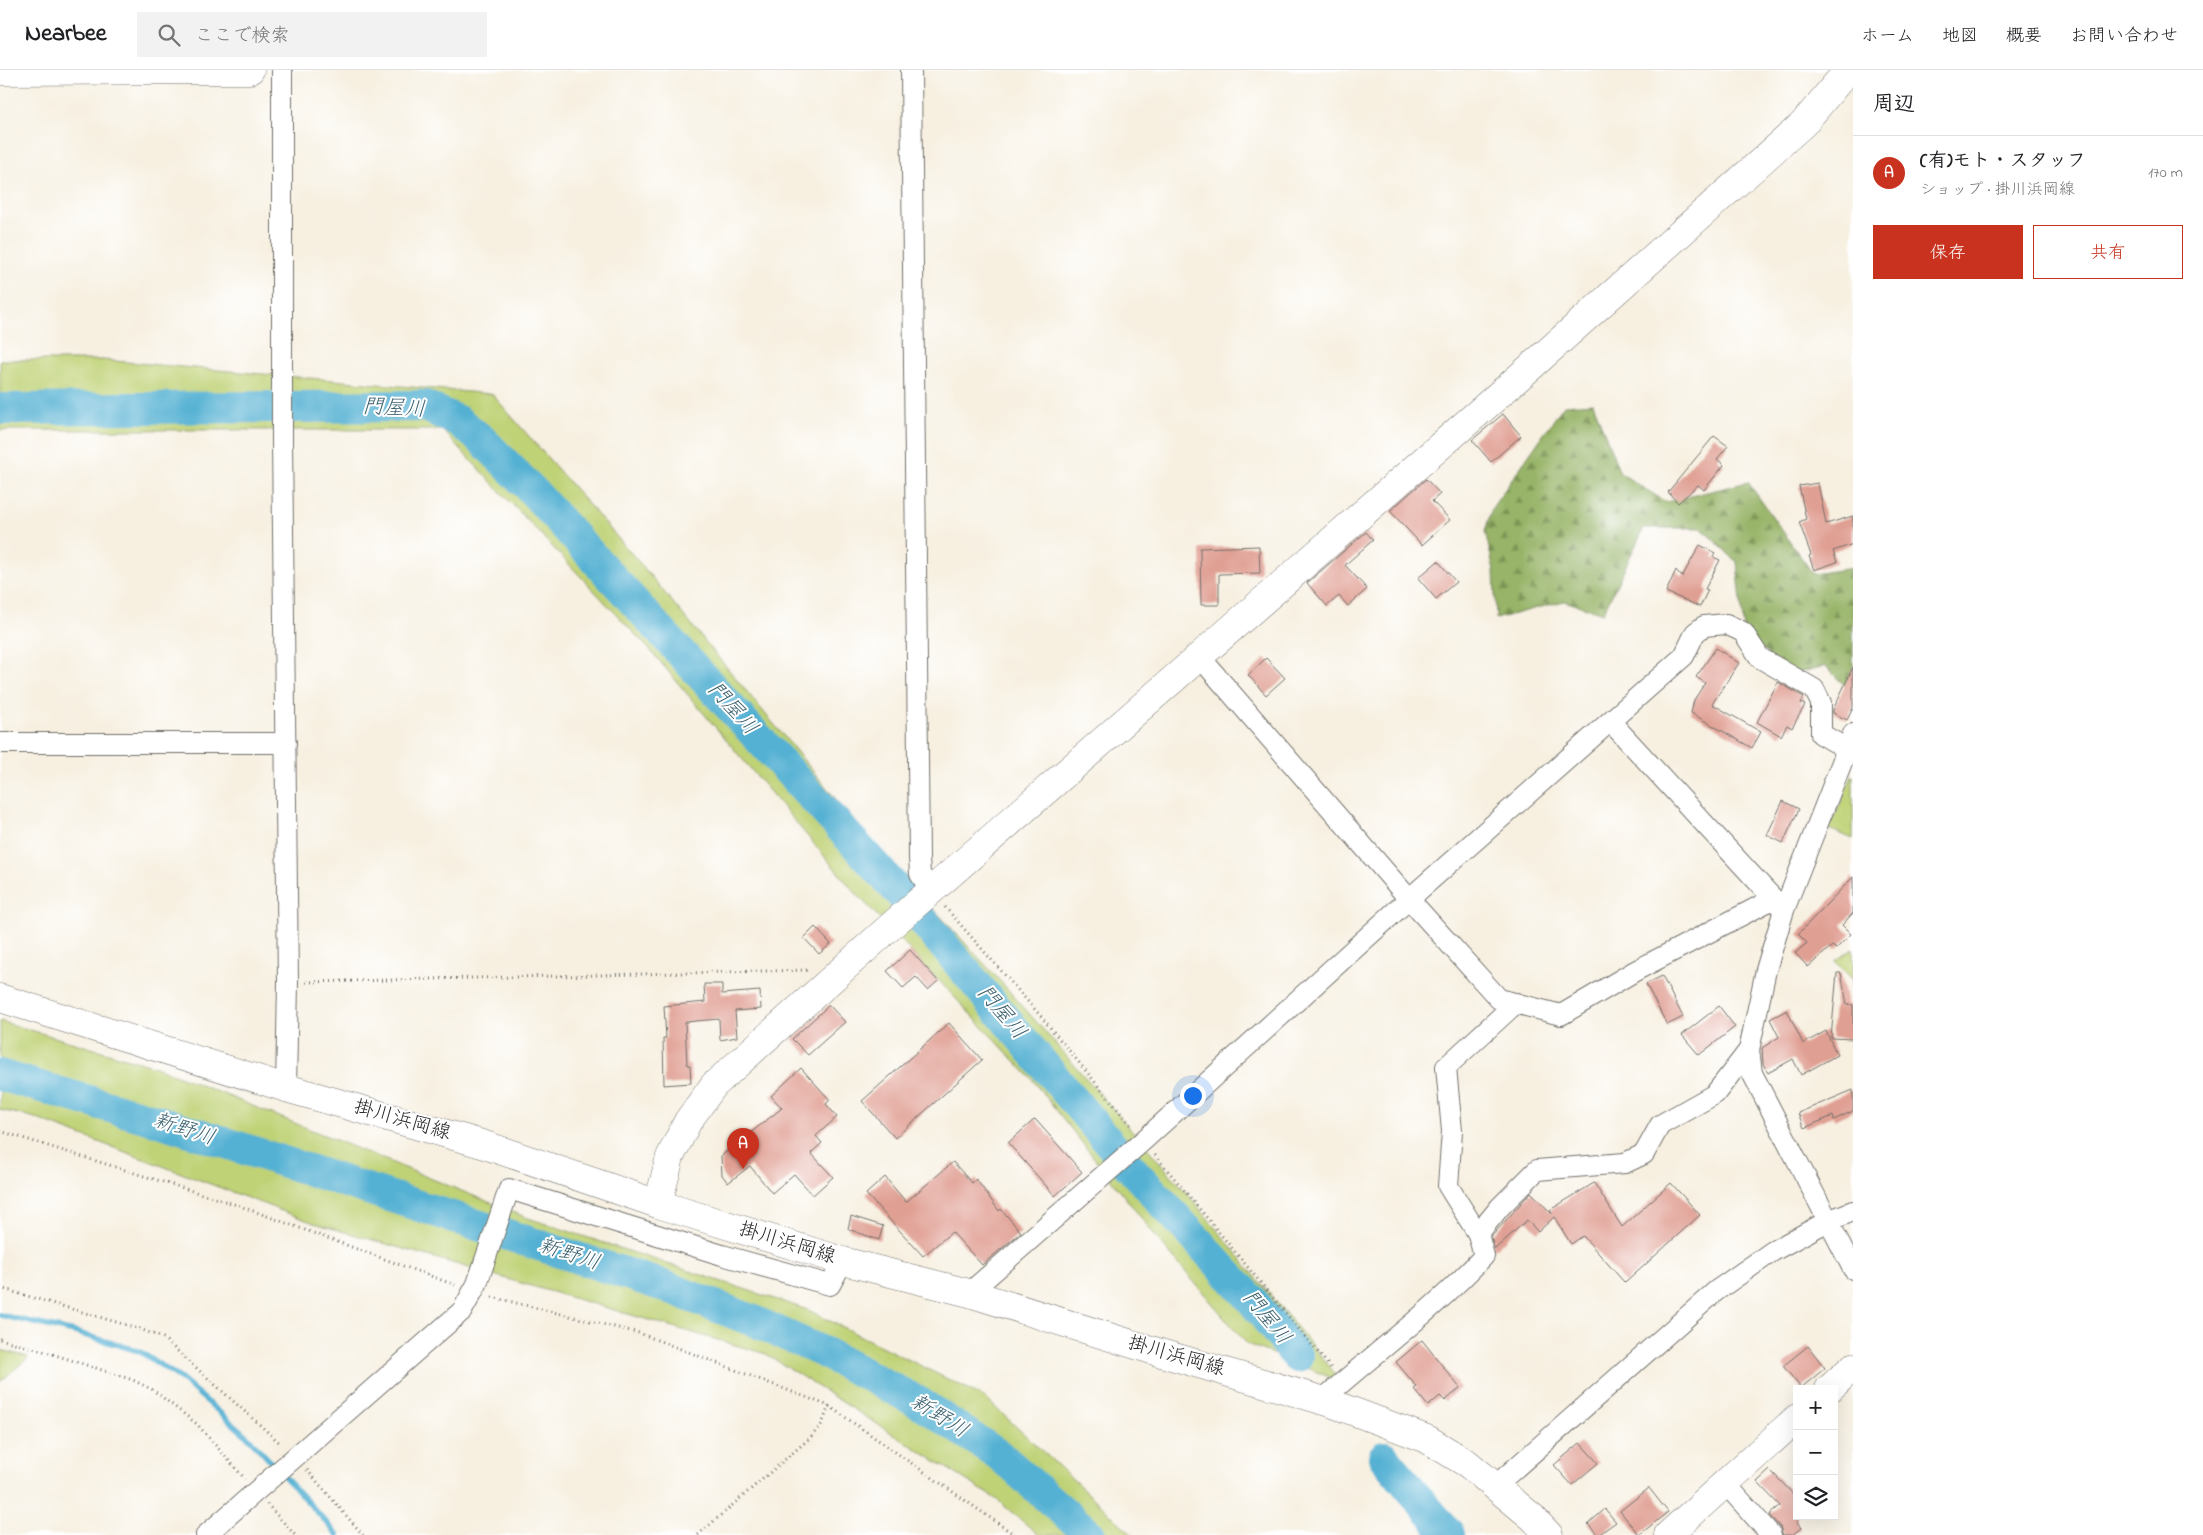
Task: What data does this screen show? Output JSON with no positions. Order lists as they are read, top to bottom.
{
  "streets": {
    "street": ["掛川浜岡線"]
  },
  "water": ["門屋川", "新野川"],
  "page": {
    "header": "Nearbee",
    "search": "ここで検索",
    "nav": [
      "ホーム",
      "地図",
      "概要",
      "お問い合わせ"
    ],
    "heading": "周辺",
    "list": [
      {
        "mark": "A",
        "name": "(有)モト・スタッフ",
        "note": "ショップ · 掛川浜岡線",
        "value": "170 m"
      }
    ],
    "buttons": ["保存", "共有"],
    "pins": "A",
    "map_buttons": ["+", "−"]
  }
}
